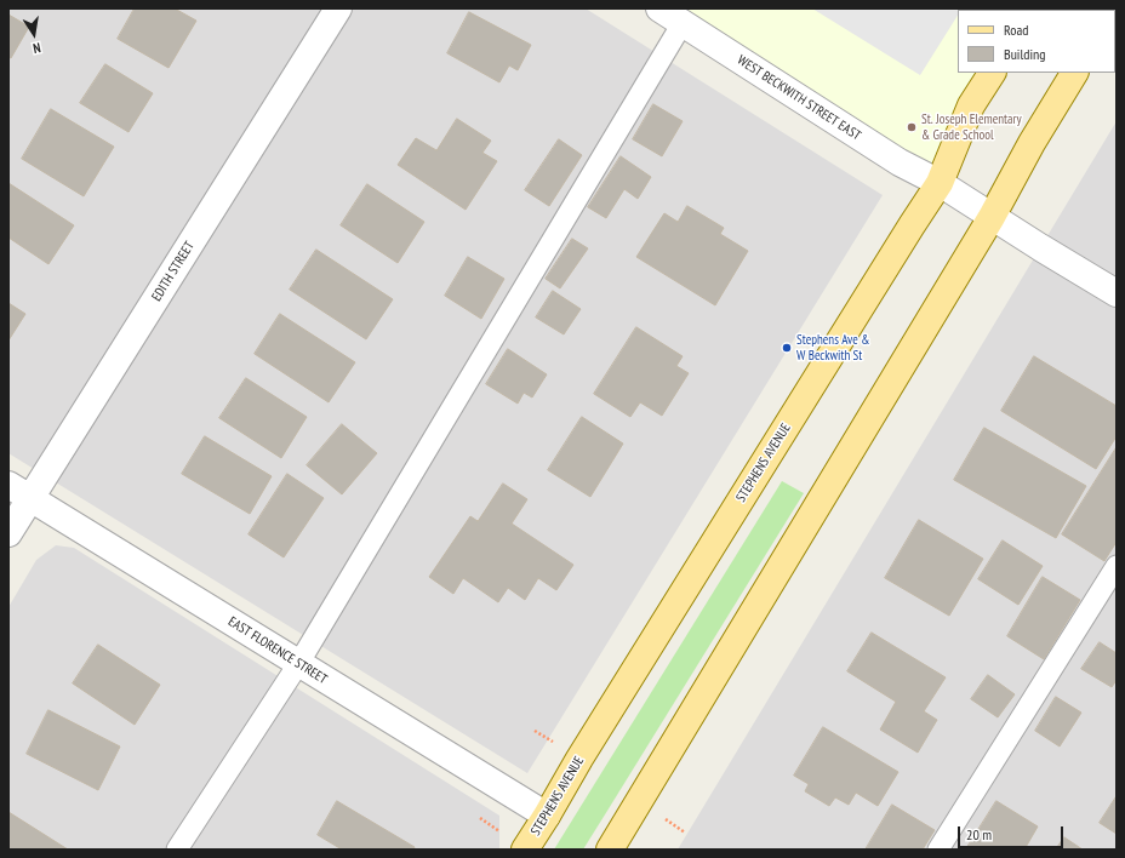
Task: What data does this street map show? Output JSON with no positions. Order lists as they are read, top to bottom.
{
  "streets": {
    "main road": ["STEPHENS AVENUE"],
    "street": ["WEST BECKWITH STREET EAST", "EDITH STREET", "EAST FLORENCE STREET"]
  },
  "crossings": [
    ["WEST BECKWITH STREET EAST", "STEPHENS AVENUE"],
    ["EDITH STREET", "EAST FLORENCE STREET"],
    ["STEPHENS AVENUE", "EAST FLORENCE STREET"]
  ],
  "places": ["St. Joseph Elementary & Grade School", "Stephens Ave & W Beckwith St"],
  "legend": ["Road", "Building"],
  "scale_bar": "20 m",
  "north": "bottom"
}
